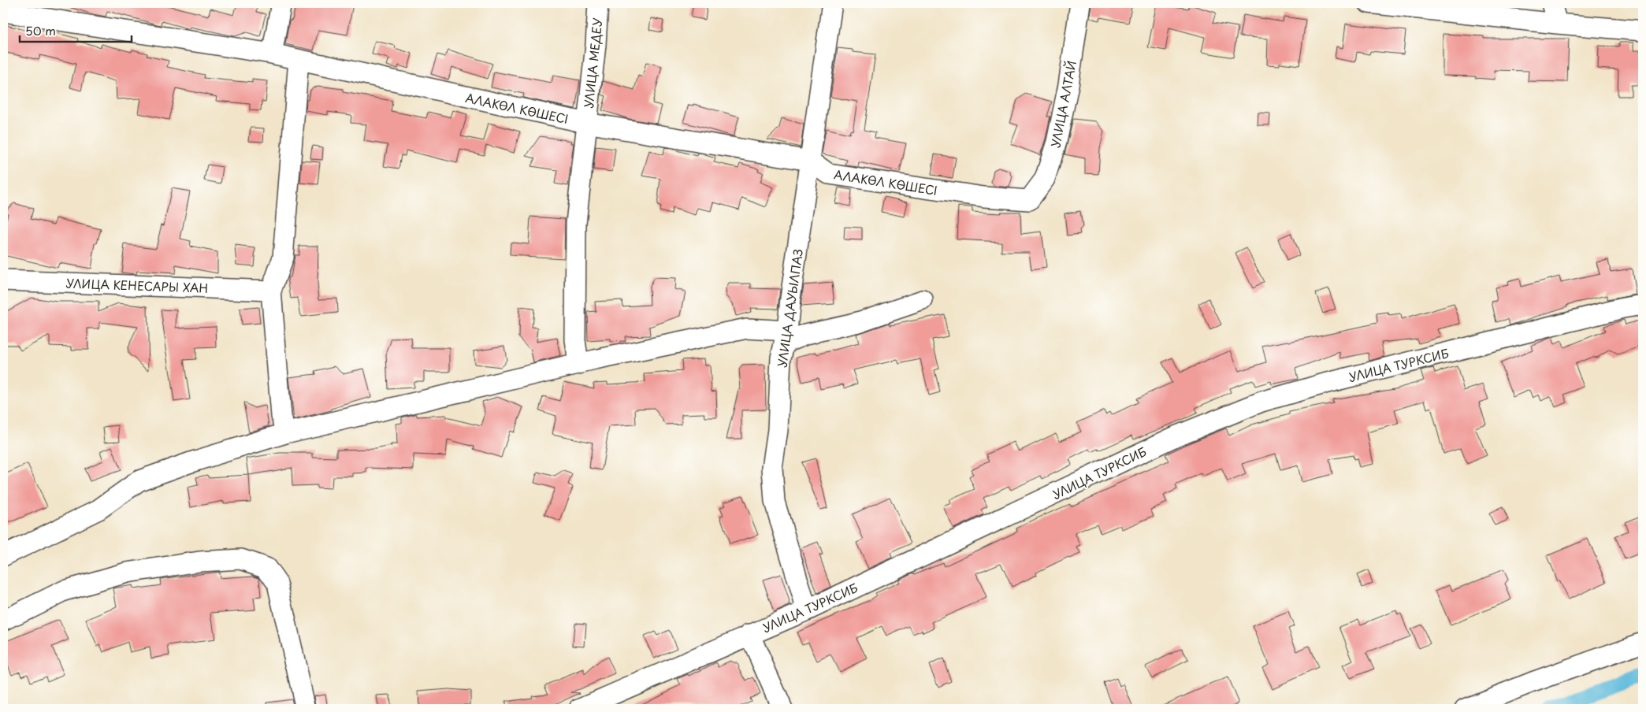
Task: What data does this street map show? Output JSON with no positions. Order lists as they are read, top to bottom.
{
  "streets": {
    "street": [
      "УЛИЦА МЕДЕУ",
      "УЛИЦА АЛТАЙ",
      "АЛАКӨЛ КӨШЕСІ",
      "УЛИЦА КЕНЕСАРЫ ХАН",
      "УЛИЦА ДАУЫЛПАЗ",
      "УЛИЦА ТУРКСИБ"
    ]
  },
  "crossings": [
    ["УЛИЦА МЕДЕУ", "АЛАКӨЛ КӨШЕСІ"],
    ["УЛИЦА АЛТАЙ", "АЛАКӨЛ КӨШЕСІ"],
    ["АЛАКӨЛ КӨШЕСІ", "УЛИЦА ДАУЫЛПАЗ"],
    ["УЛИЦА ДАУЫЛПАЗ", "УЛИЦА ТУРКСИБ"]
  ],
  "scale_bar": "50 m"
}
